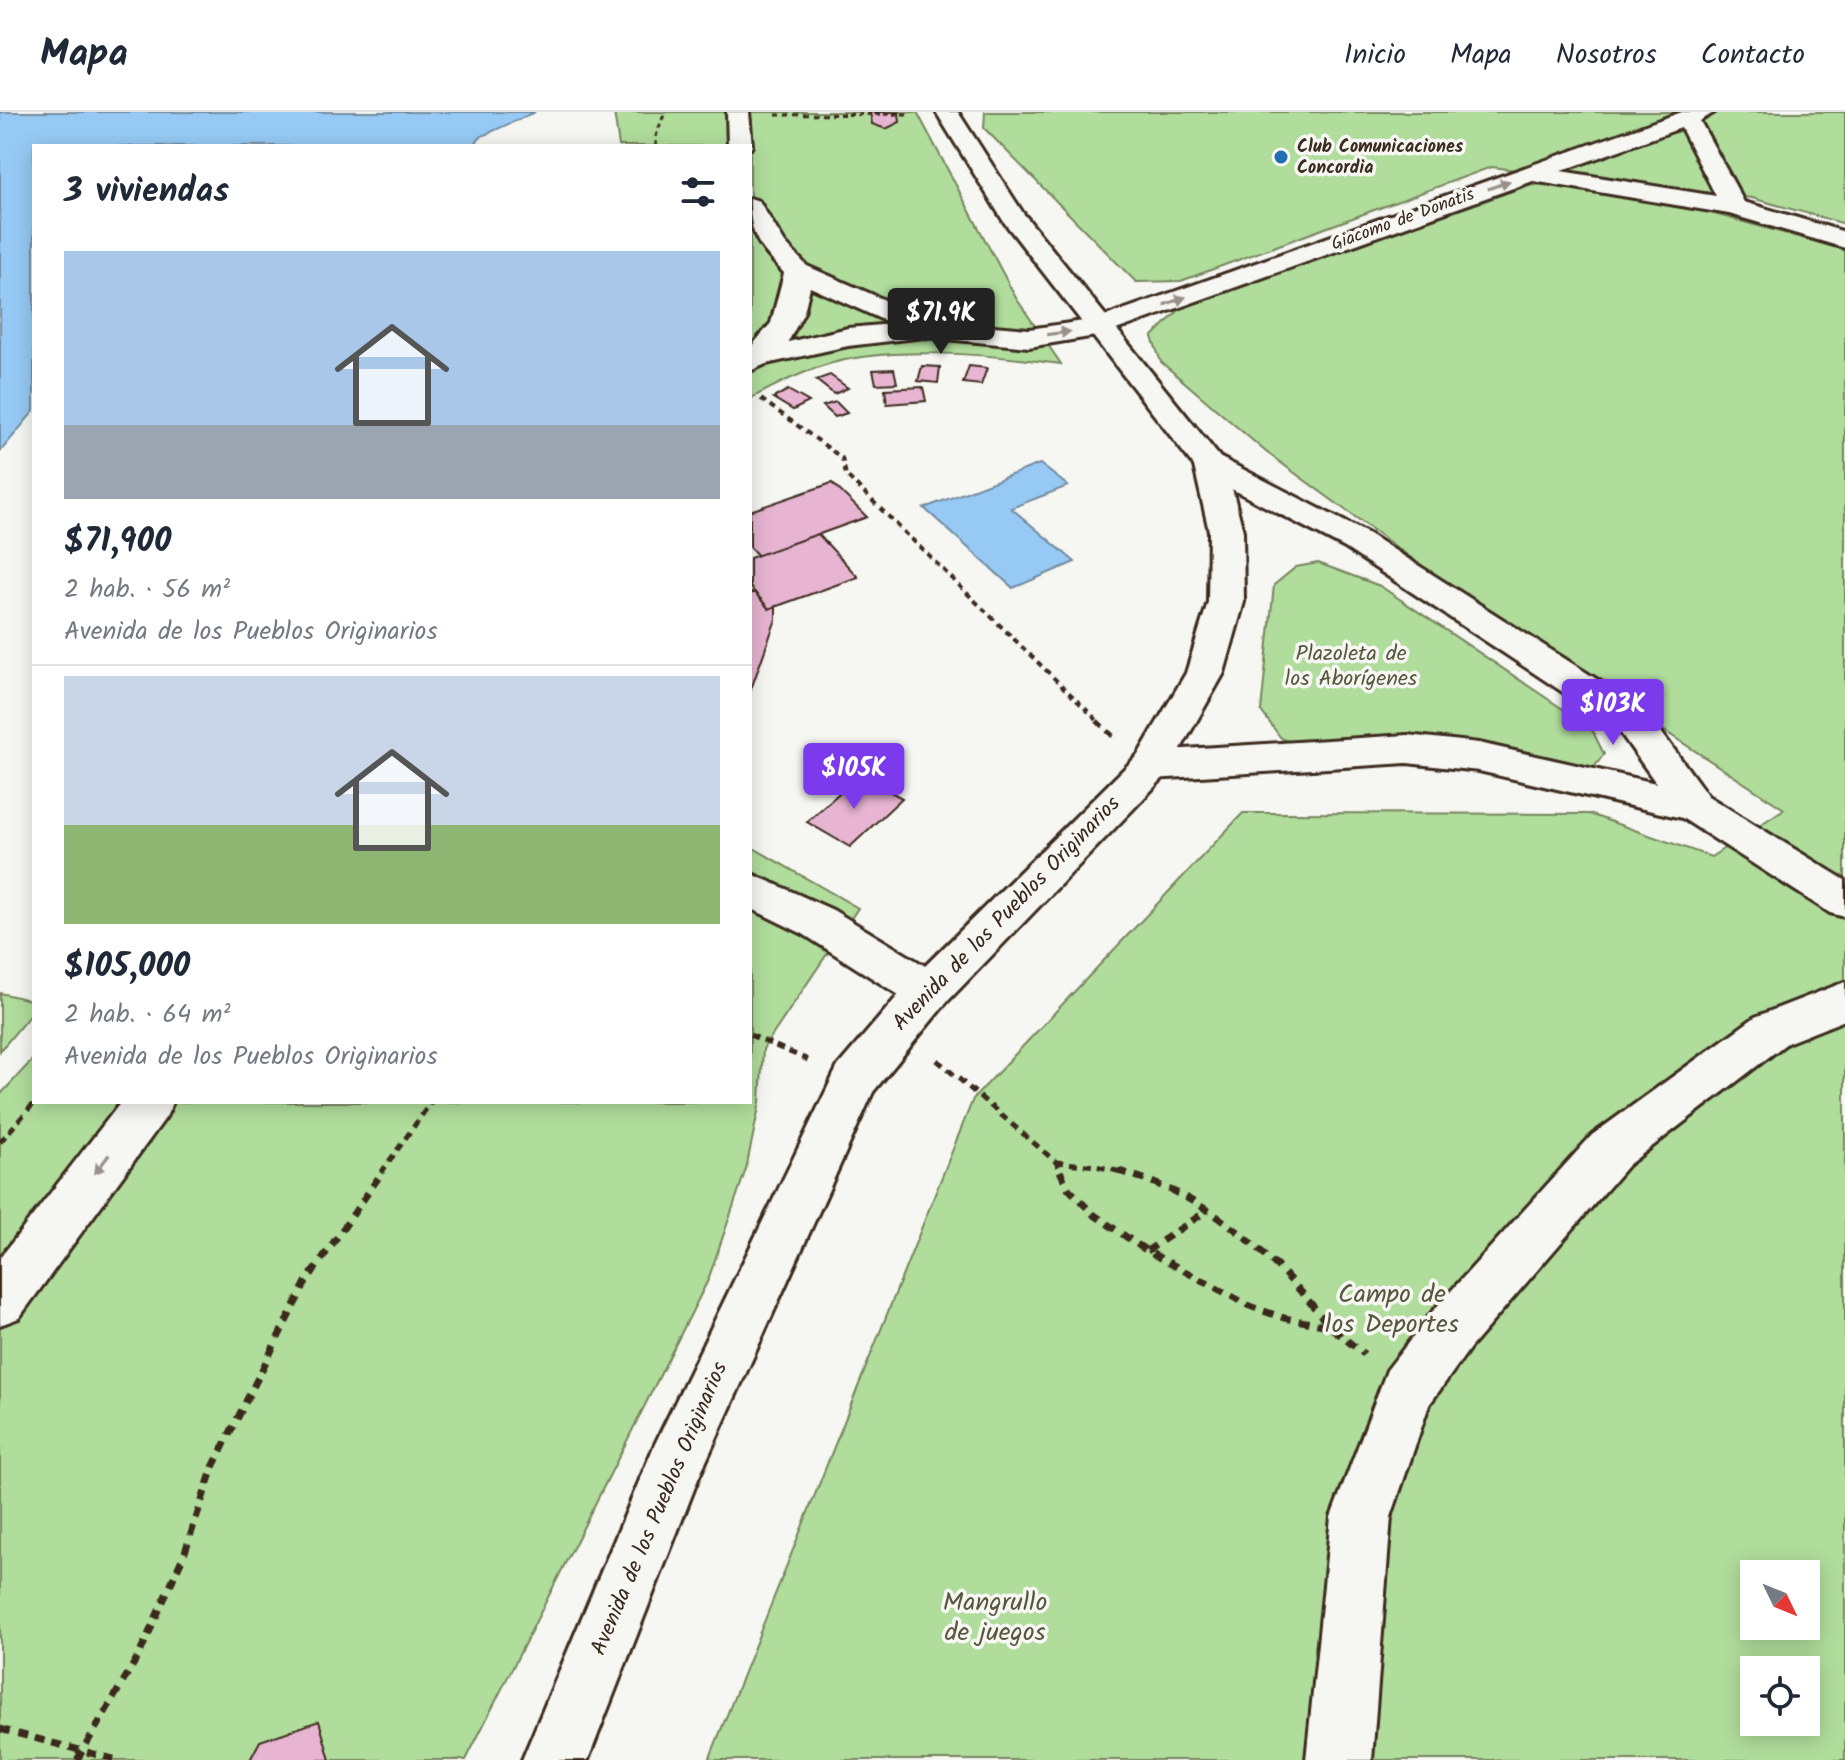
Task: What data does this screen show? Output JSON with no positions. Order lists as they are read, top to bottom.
{
  "streets": {
    "street": ["Giacomo de Donatis", "Avenida de los Pueblos Originarios"]
  },
  "crossings": [
    ["Giacomo de Donatis", "Avenida de los Pueblos Originarios"]
  ],
  "one_way": ["Giacomo de Donatis"],
  "parks": ["Plazoleta de los Aborígenes", "Campo de los Deportes", "Mangrullo de juegos"],
  "places": ["Club Comunicaciones Concordia"],
  "north": "bottom right",
  "page": {
    "header": "Mapa",
    "nav": [
      "Inicio",
      "Mapa",
      "Nosotros",
      "Contacto"
    ],
    "heading": "3 viviendas",
    "list": [
      {
        "name": "$71,900",
        "note": "2 hab. · 56 m² · Avenida de los Pueblos Originarios"
      },
      {
        "name": "$105,000",
        "note": "2 hab. · 64 m² · Avenida de los Pueblos Originarios"
      }
    ],
    "price": ["$71.9K", "$103K", "$105K"]
  }
}
